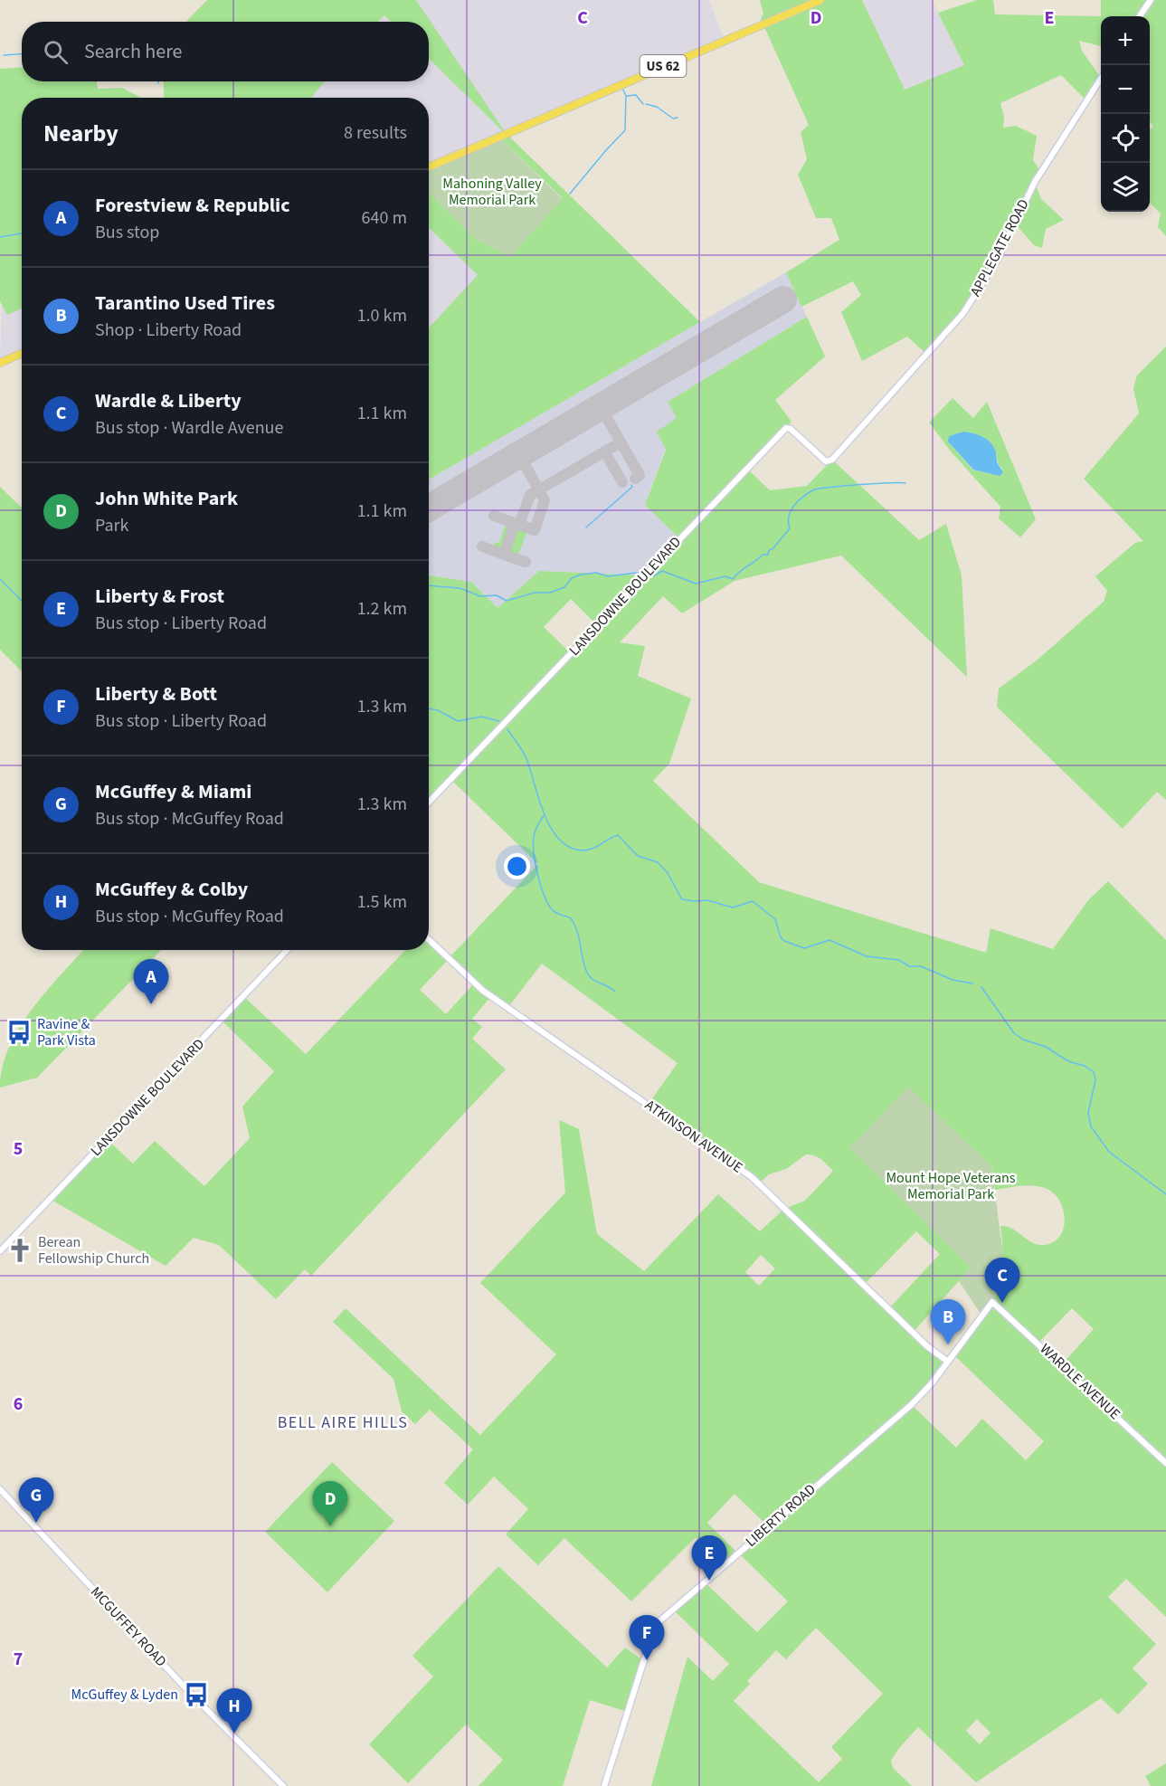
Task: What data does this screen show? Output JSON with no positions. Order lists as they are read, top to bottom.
{
  "streets": {
    "main road": ["US 62"],
    "street": [
      "APPLEGATE ROAD",
      "LANSDOWNE BOULEVARD",
      "ATKINSON AVENUE",
      "WARDLE AVENUE",
      "LIBERTY ROAD",
      "MCGUFFEY ROAD"
    ]
  },
  "crossings": [
    ["APPLEGATE ROAD", "LANSDOWNE BOULEVARD"],
    ["ATKINSON AVENUE", "LIBERTY ROAD"],
    ["WARDLE AVENUE", "LIBERTY ROAD"]
  ],
  "districts": ["BELL AIRE HILLS"],
  "parks": ["Mahoning Valley Memorial Park", "Mount Hope Veterans Memorial Park"],
  "places": {
    "bus stop": ["Ravine & Park Vista", "McGuffey & Lyden"],
    "church": ["Berean Fellowship Church"]
  },
  "page": {
    "map_buttons": ["+", "−"],
    "search": "Search here",
    "heading": ["Nearby", "8 results"],
    "list": [
      {
        "mark": "A",
        "name": "Forestview & Republic",
        "note": "Bus stop",
        "value": "640 m"
      },
      {
        "mark": "B",
        "name": "Tarantino Used Tires",
        "note": "Shop · Liberty Road",
        "value": "1.0 km"
      },
      {
        "mark": "C",
        "name": "Wardle & Liberty",
        "note": "Bus stop · Wardle Avenue",
        "value": "1.1 km"
      },
      {
        "mark": "D",
        "name": "John White Park",
        "note": "Park",
        "value": "1.1 km"
      },
      {
        "mark": "E",
        "name": "Liberty & Frost",
        "note": "Bus stop · Liberty Road",
        "value": "1.2 km"
      },
      {
        "mark": "F",
        "name": "Liberty & Bott",
        "note": "Bus stop · Liberty Road",
        "value": "1.3 km"
      },
      {
        "mark": "G",
        "name": "McGuffey & Miami",
        "note": "Bus stop · McGuffey Road",
        "value": "1.3 km"
      },
      {
        "mark": "H",
        "name": "McGuffey & Colby",
        "note": "Bus stop · McGuffey Road",
        "value": "1.5 km"
      }
    ],
    "pins": [
      "A",
      "C",
      "B",
      "G",
      "D",
      "E",
      "F",
      "H"
    ]
  },
  "grid": {
    "columns": ["C", "D", "E"],
    "rows": ["5", "6", "7"]
  }
}
